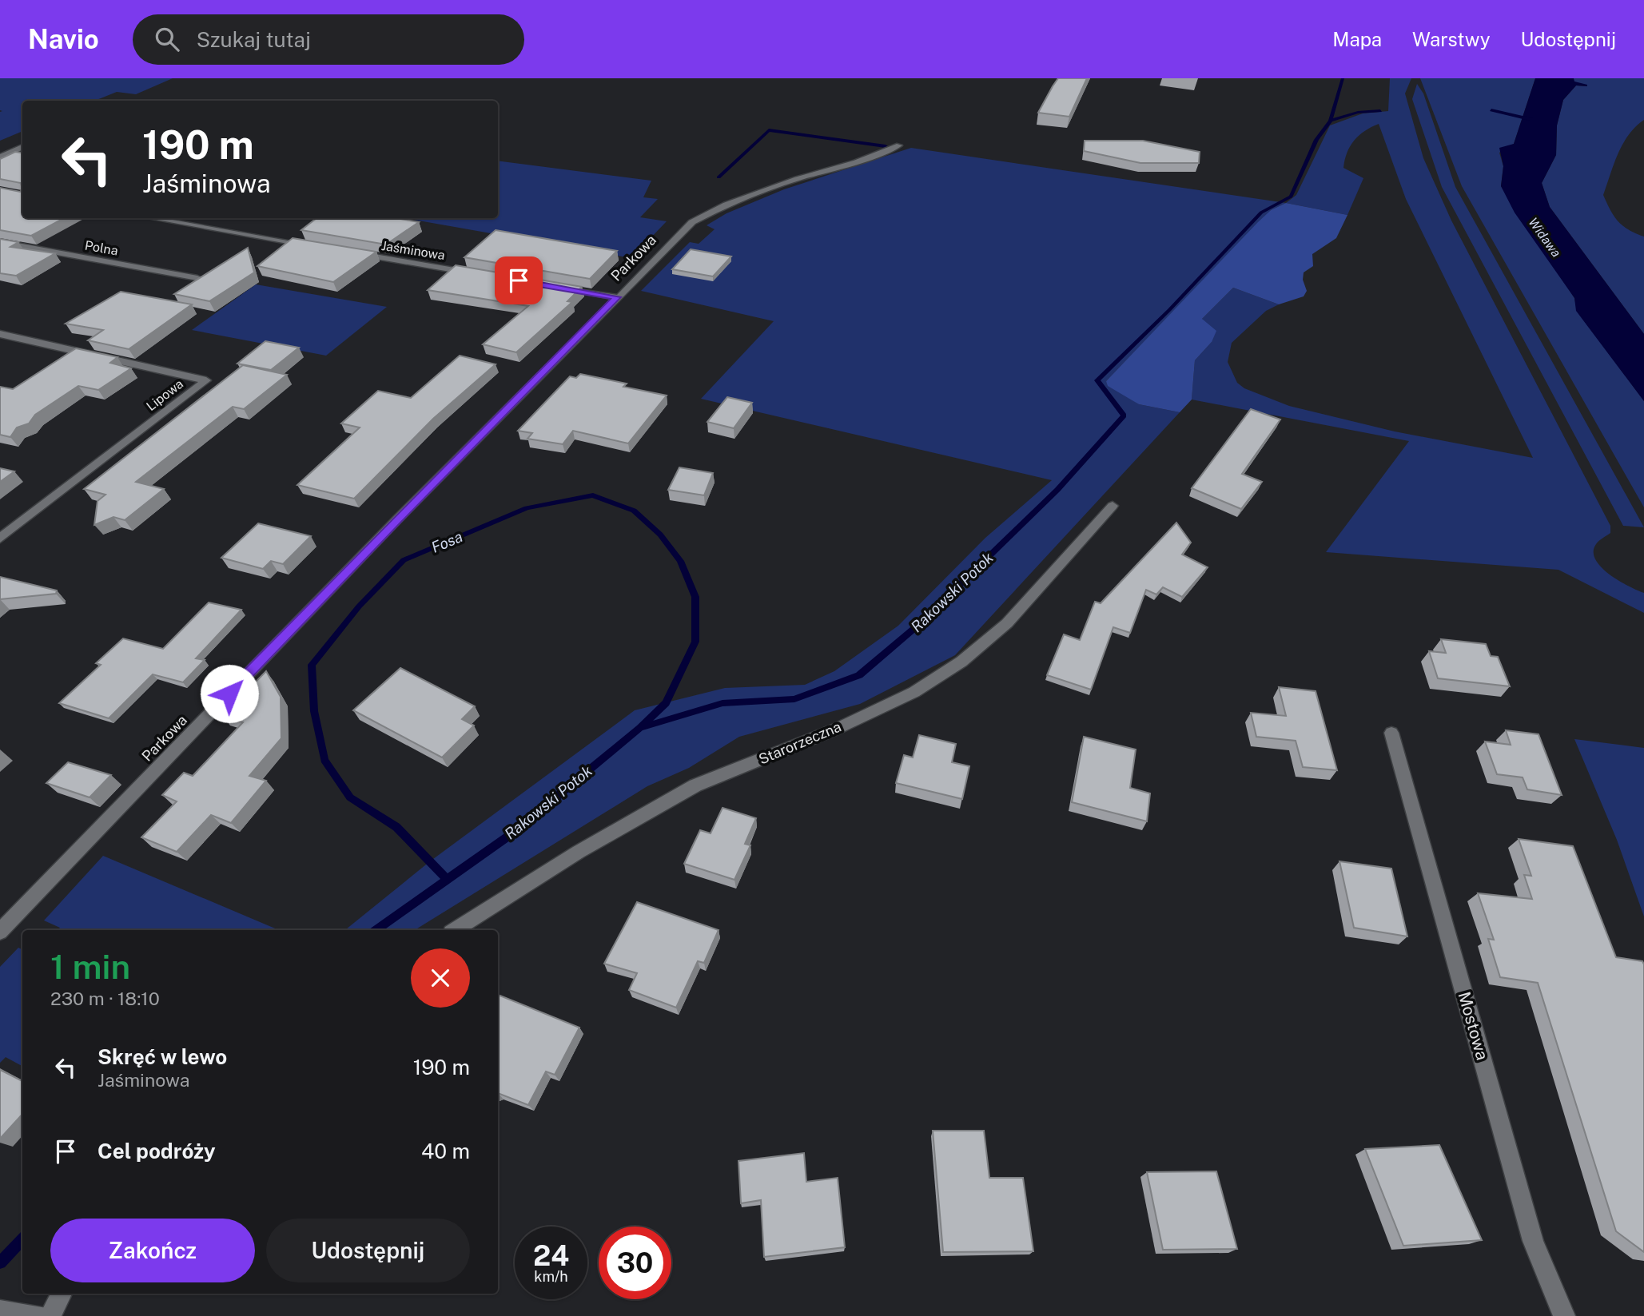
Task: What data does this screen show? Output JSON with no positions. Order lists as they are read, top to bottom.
{
  "streets": {
    "street": [
      "Polna",
      "Jaśminowa",
      "Parkowa",
      "Lipowa",
      "Starorzeczna",
      "Mostowa"
    ]
  },
  "water": ["Widawa", "Fosa", "Rakowski Potok"],
  "page": {
    "header": "Navio",
    "search": "Szukaj tutaj",
    "nav": ["Mapa", "Warstwy", "Udostępnij"],
    "turn": ["190 m", "Jaśminowa"],
    "heading": ["1 min", "230 m · 18:10"],
    "list": [
      {
        "name": "Skręć w lewo",
        "note": "Jaśminowa",
        "value": "190 m"
      },
      {
        "name": "Cel podróży",
        "value": "40 m"
      }
    ],
    "buttons": ["Zakończ", "Udostępnij"],
    "speed": "24 km/h",
    "limit": "30"
  }
}
